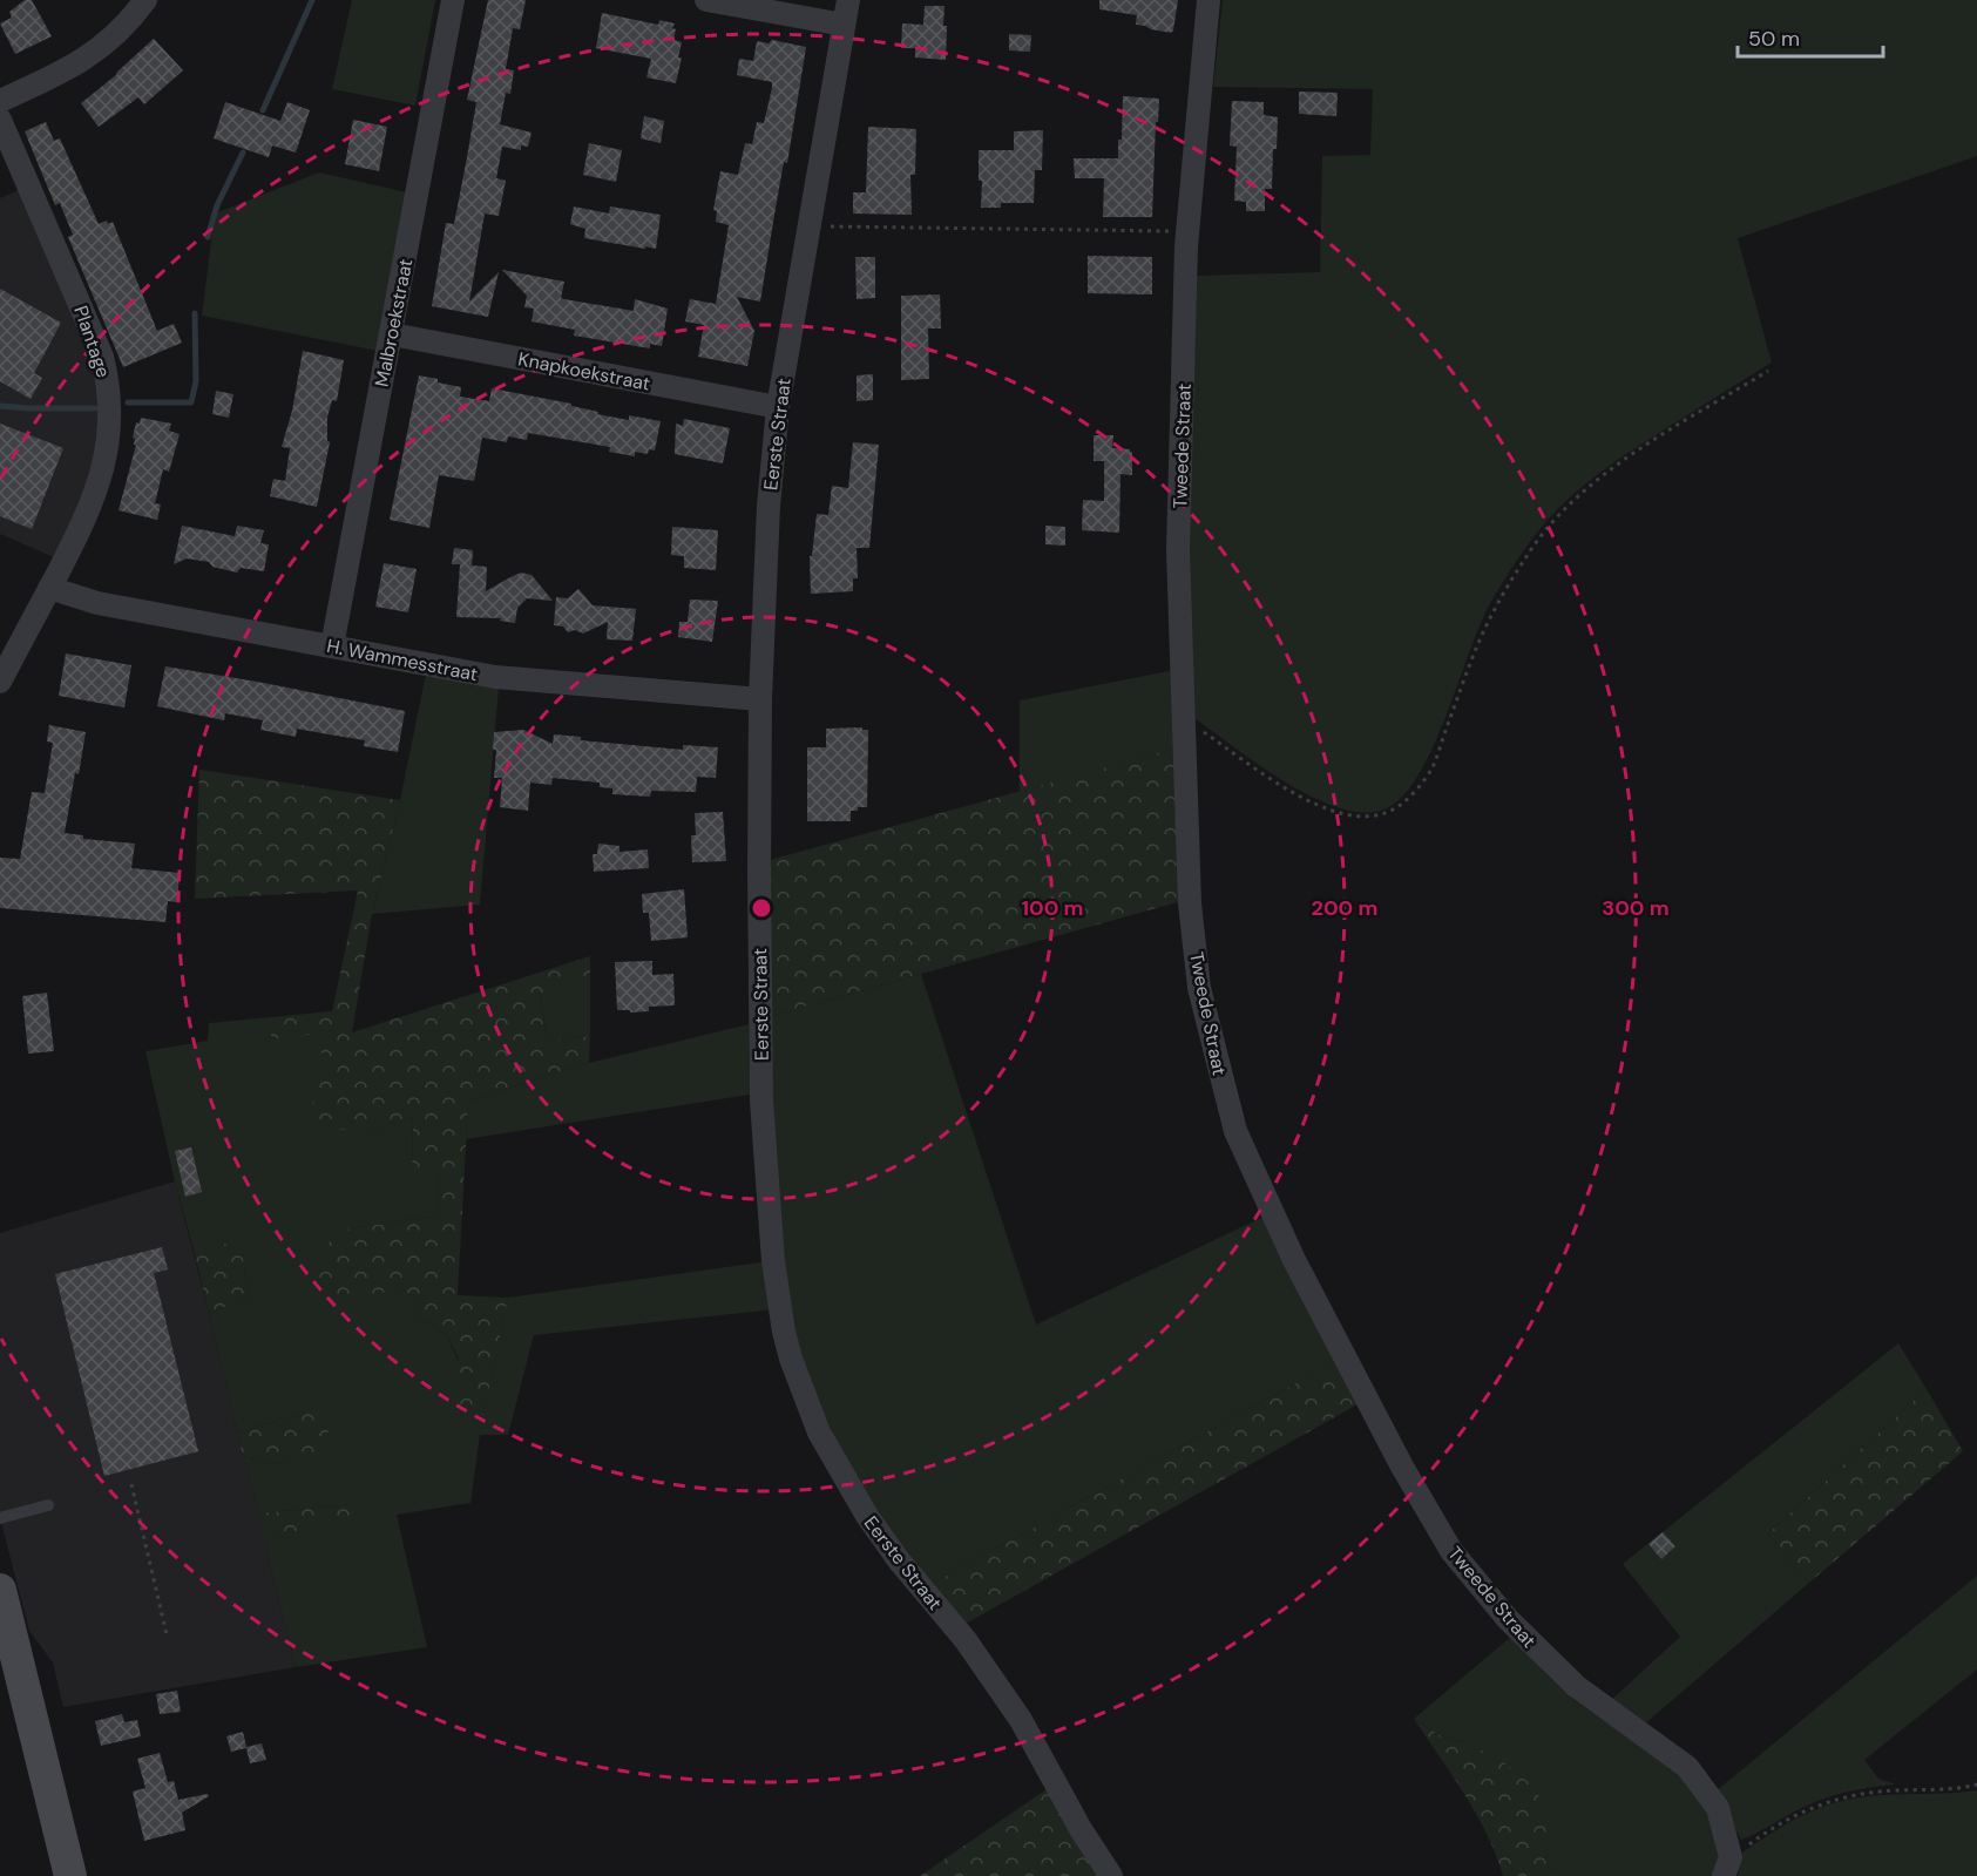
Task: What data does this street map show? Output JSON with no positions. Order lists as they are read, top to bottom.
{
  "streets": {
    "street": [
      "Malbroekstraat",
      "Plantage",
      "Knapkoekstraat",
      "Eerste Straat",
      "Tweede Straat",
      "H. Wammesstraat"
    ]
  },
  "crossings": [
    ["Malbroekstraat", "Knapkoekstraat"],
    ["Malbroekstraat", "H. Wammesstraat"],
    ["Plantage", "H. Wammesstraat"],
    ["Knapkoekstraat", "Eerste Straat"],
    ["Eerste Straat", "H. Wammesstraat"]
  ],
  "scale_bar": "50 m",
  "rings": ["100 m", "200 m", "300 m"]
}
